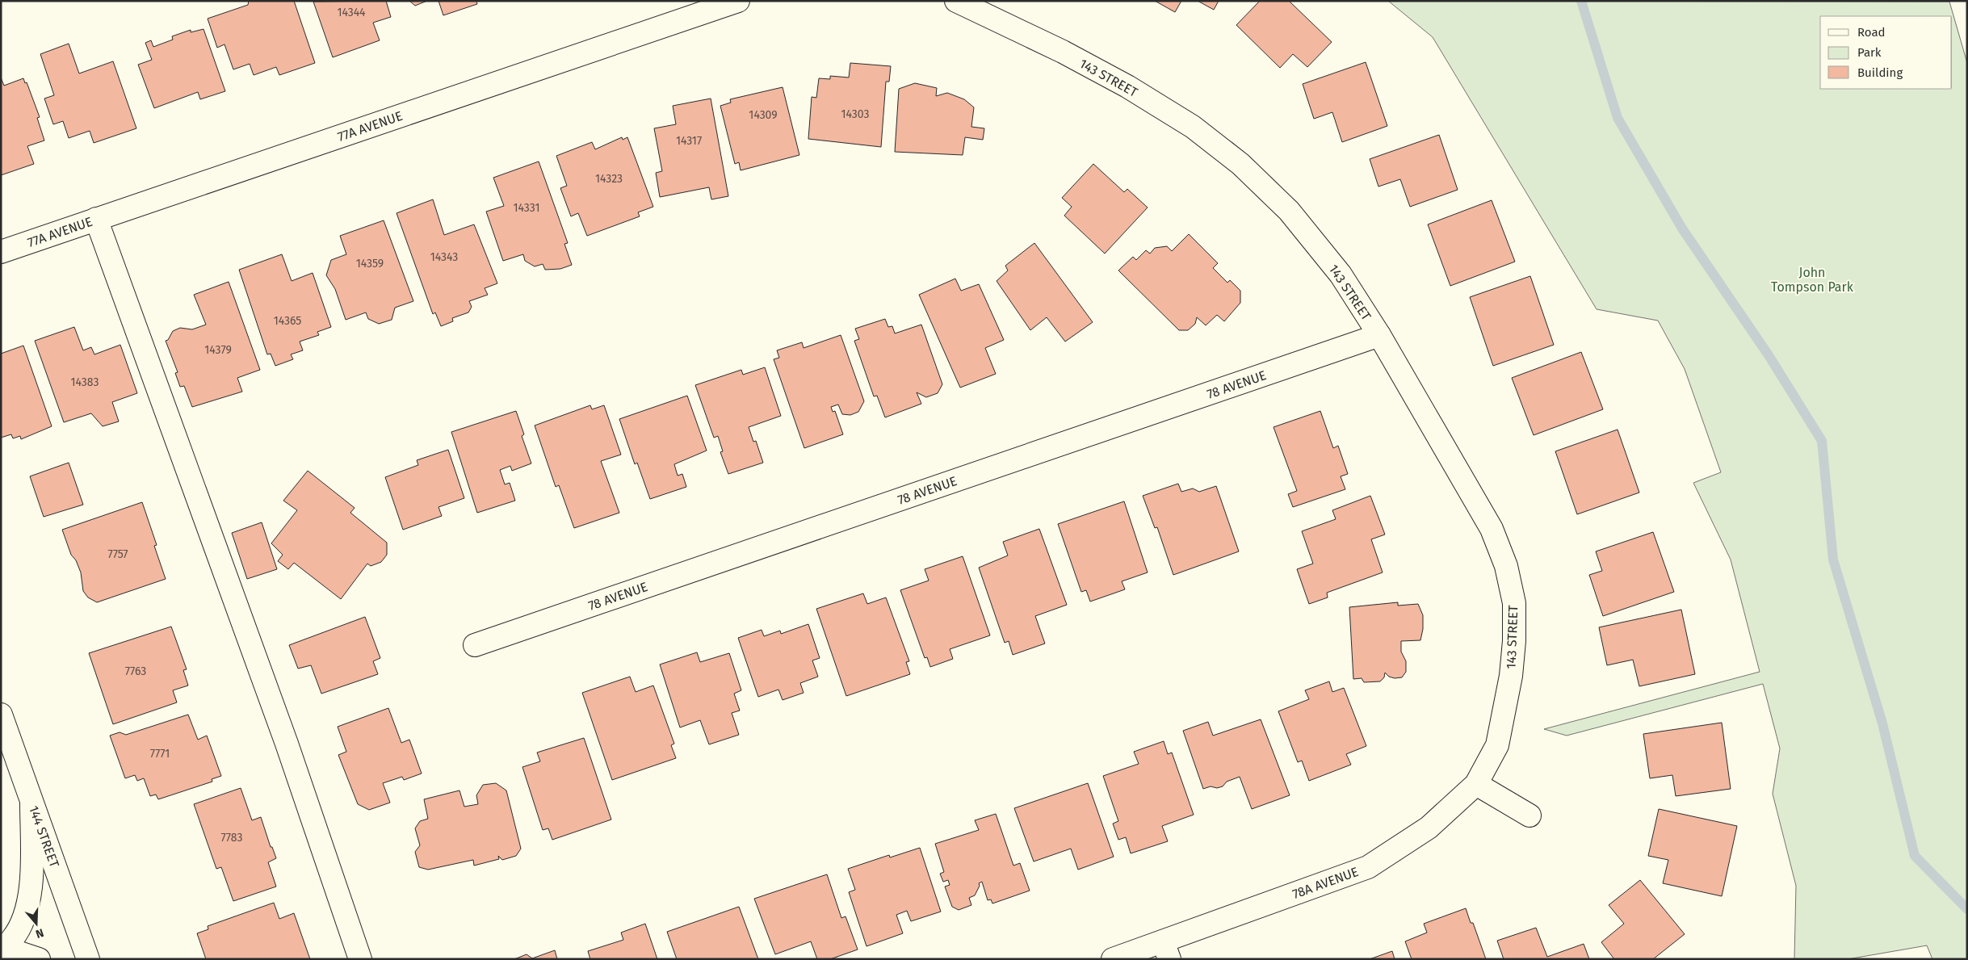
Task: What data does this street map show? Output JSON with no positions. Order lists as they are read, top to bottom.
{
  "streets": {
    "street": [
      "143 STREET",
      "77A AVENUE",
      "78 AVENUE",
      "144 STREET",
      "78A AVENUE"
    ]
  },
  "crossings": [
    ["143 STREET", "78 AVENUE"],
    ["143 STREET", "78A AVENUE"]
  ],
  "parks": ["John Tompson Park"],
  "house_numbers": [
    "14344",
    "14303",
    "14309",
    "14317",
    "14323",
    "14331",
    "14343",
    "14359",
    "14365",
    "14379",
    "14383",
    "7757",
    "7763",
    "7771",
    "7783"
  ],
  "legend": ["Road", "Park", "Building"],
  "north": "bottom"
}
